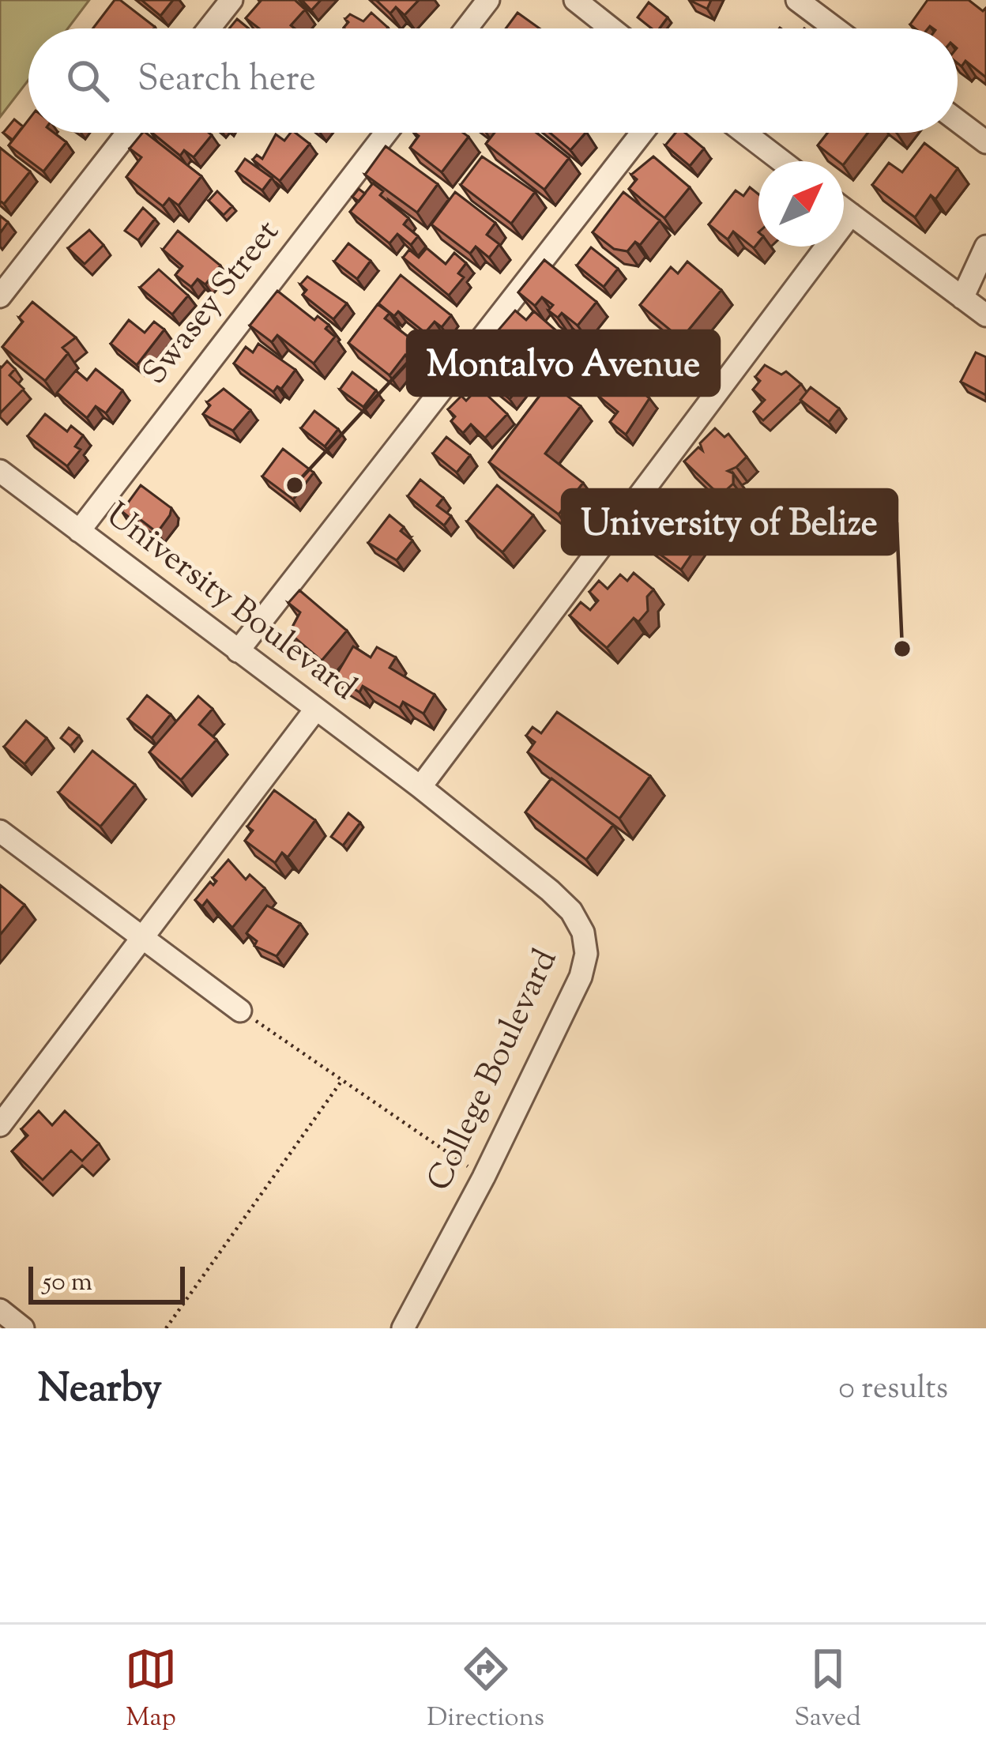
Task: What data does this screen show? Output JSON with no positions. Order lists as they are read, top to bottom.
{
  "streets": {
    "street": ["Swasey Street", "University Boulevard", "College Boulevard"]
  },
  "crossings": [
    ["Swasey Street", "University Boulevard"],
    ["University Boulevard", "College Boulevard"]
  ],
  "places": ["Montalvo Avenue", "University of Belize"],
  "scale_bar": "50 m",
  "north": "top right",
  "page": {
    "search": "Search here",
    "scale": "50 m",
    "heading": ["Nearby", "0 results"],
    "nav": ["Map", "Directions", "Saved"]
  }
}
